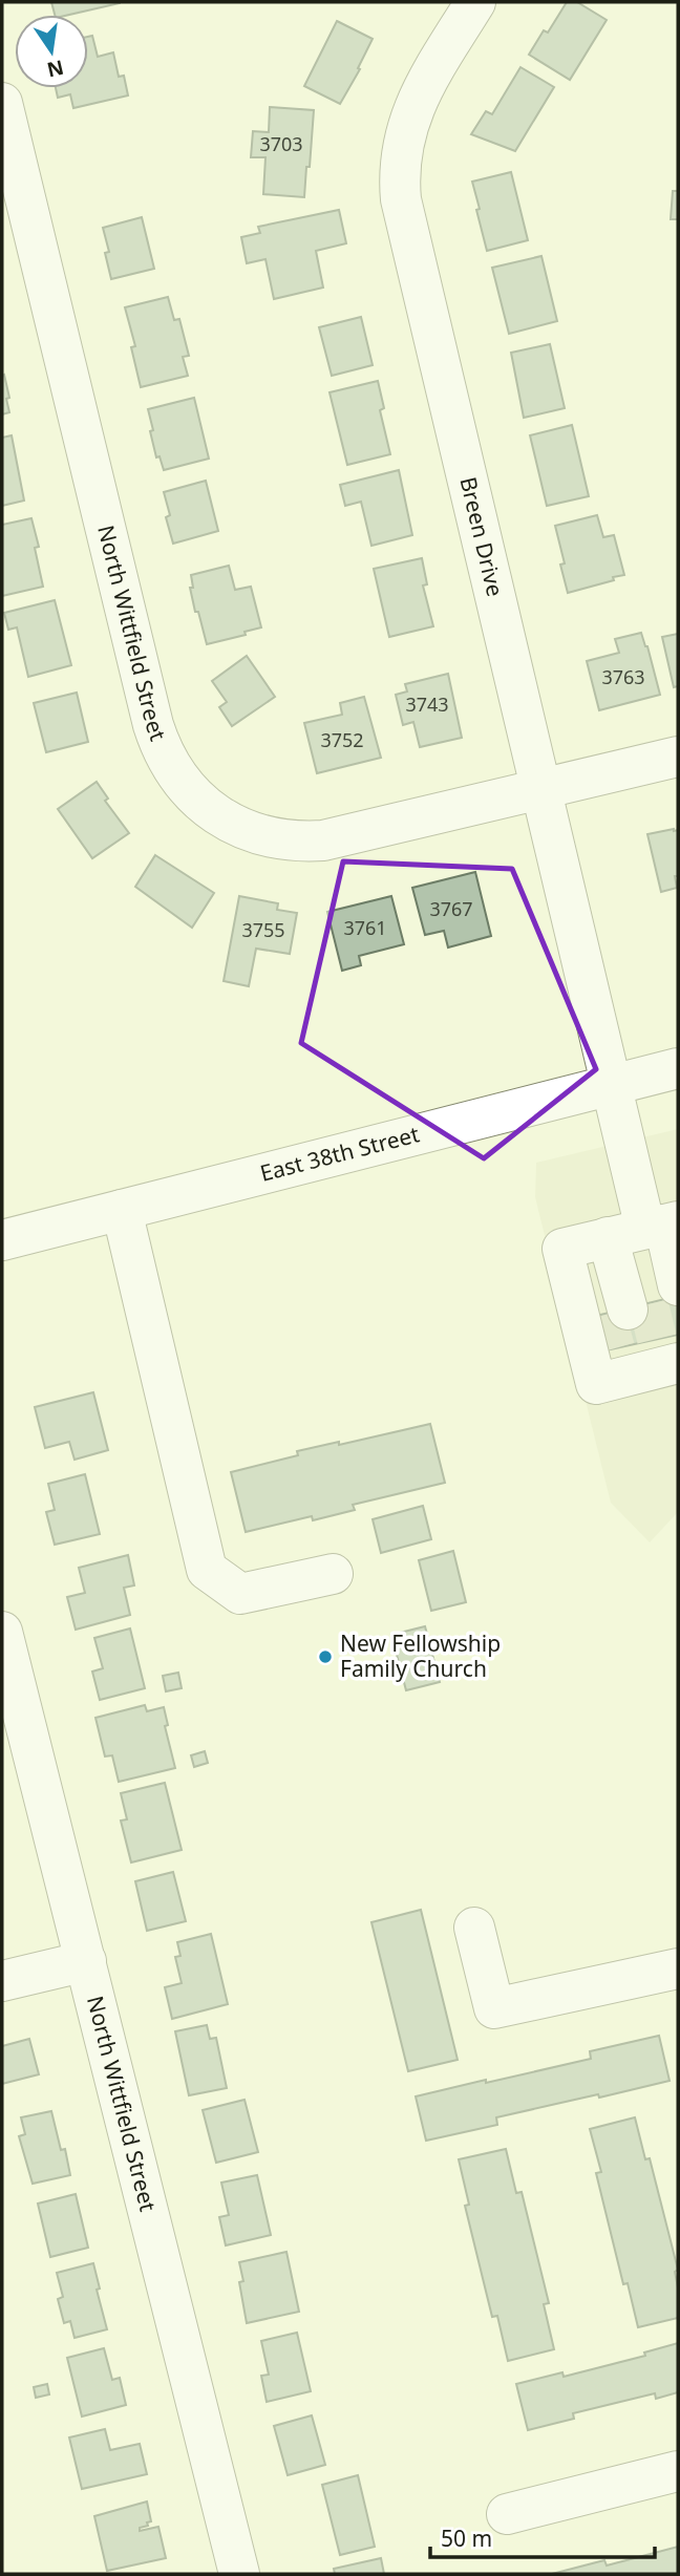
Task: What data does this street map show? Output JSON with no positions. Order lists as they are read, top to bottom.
{
  "streets": {
    "street": ["Breen Drive", "North Wittfield Street", "East 38th Street"]
  },
  "crossings": [
    ["Breen Drive", "North Wittfield Street"],
    ["Breen Drive", "East 38th Street"]
  ],
  "places": ["New Fellowship Family Church"],
  "house_numbers": [
    "3703",
    "3763",
    "3743",
    "3752",
    "3767",
    "3761",
    "3755"
  ],
  "scale_bar": "50 m",
  "north": "bottom"
}
